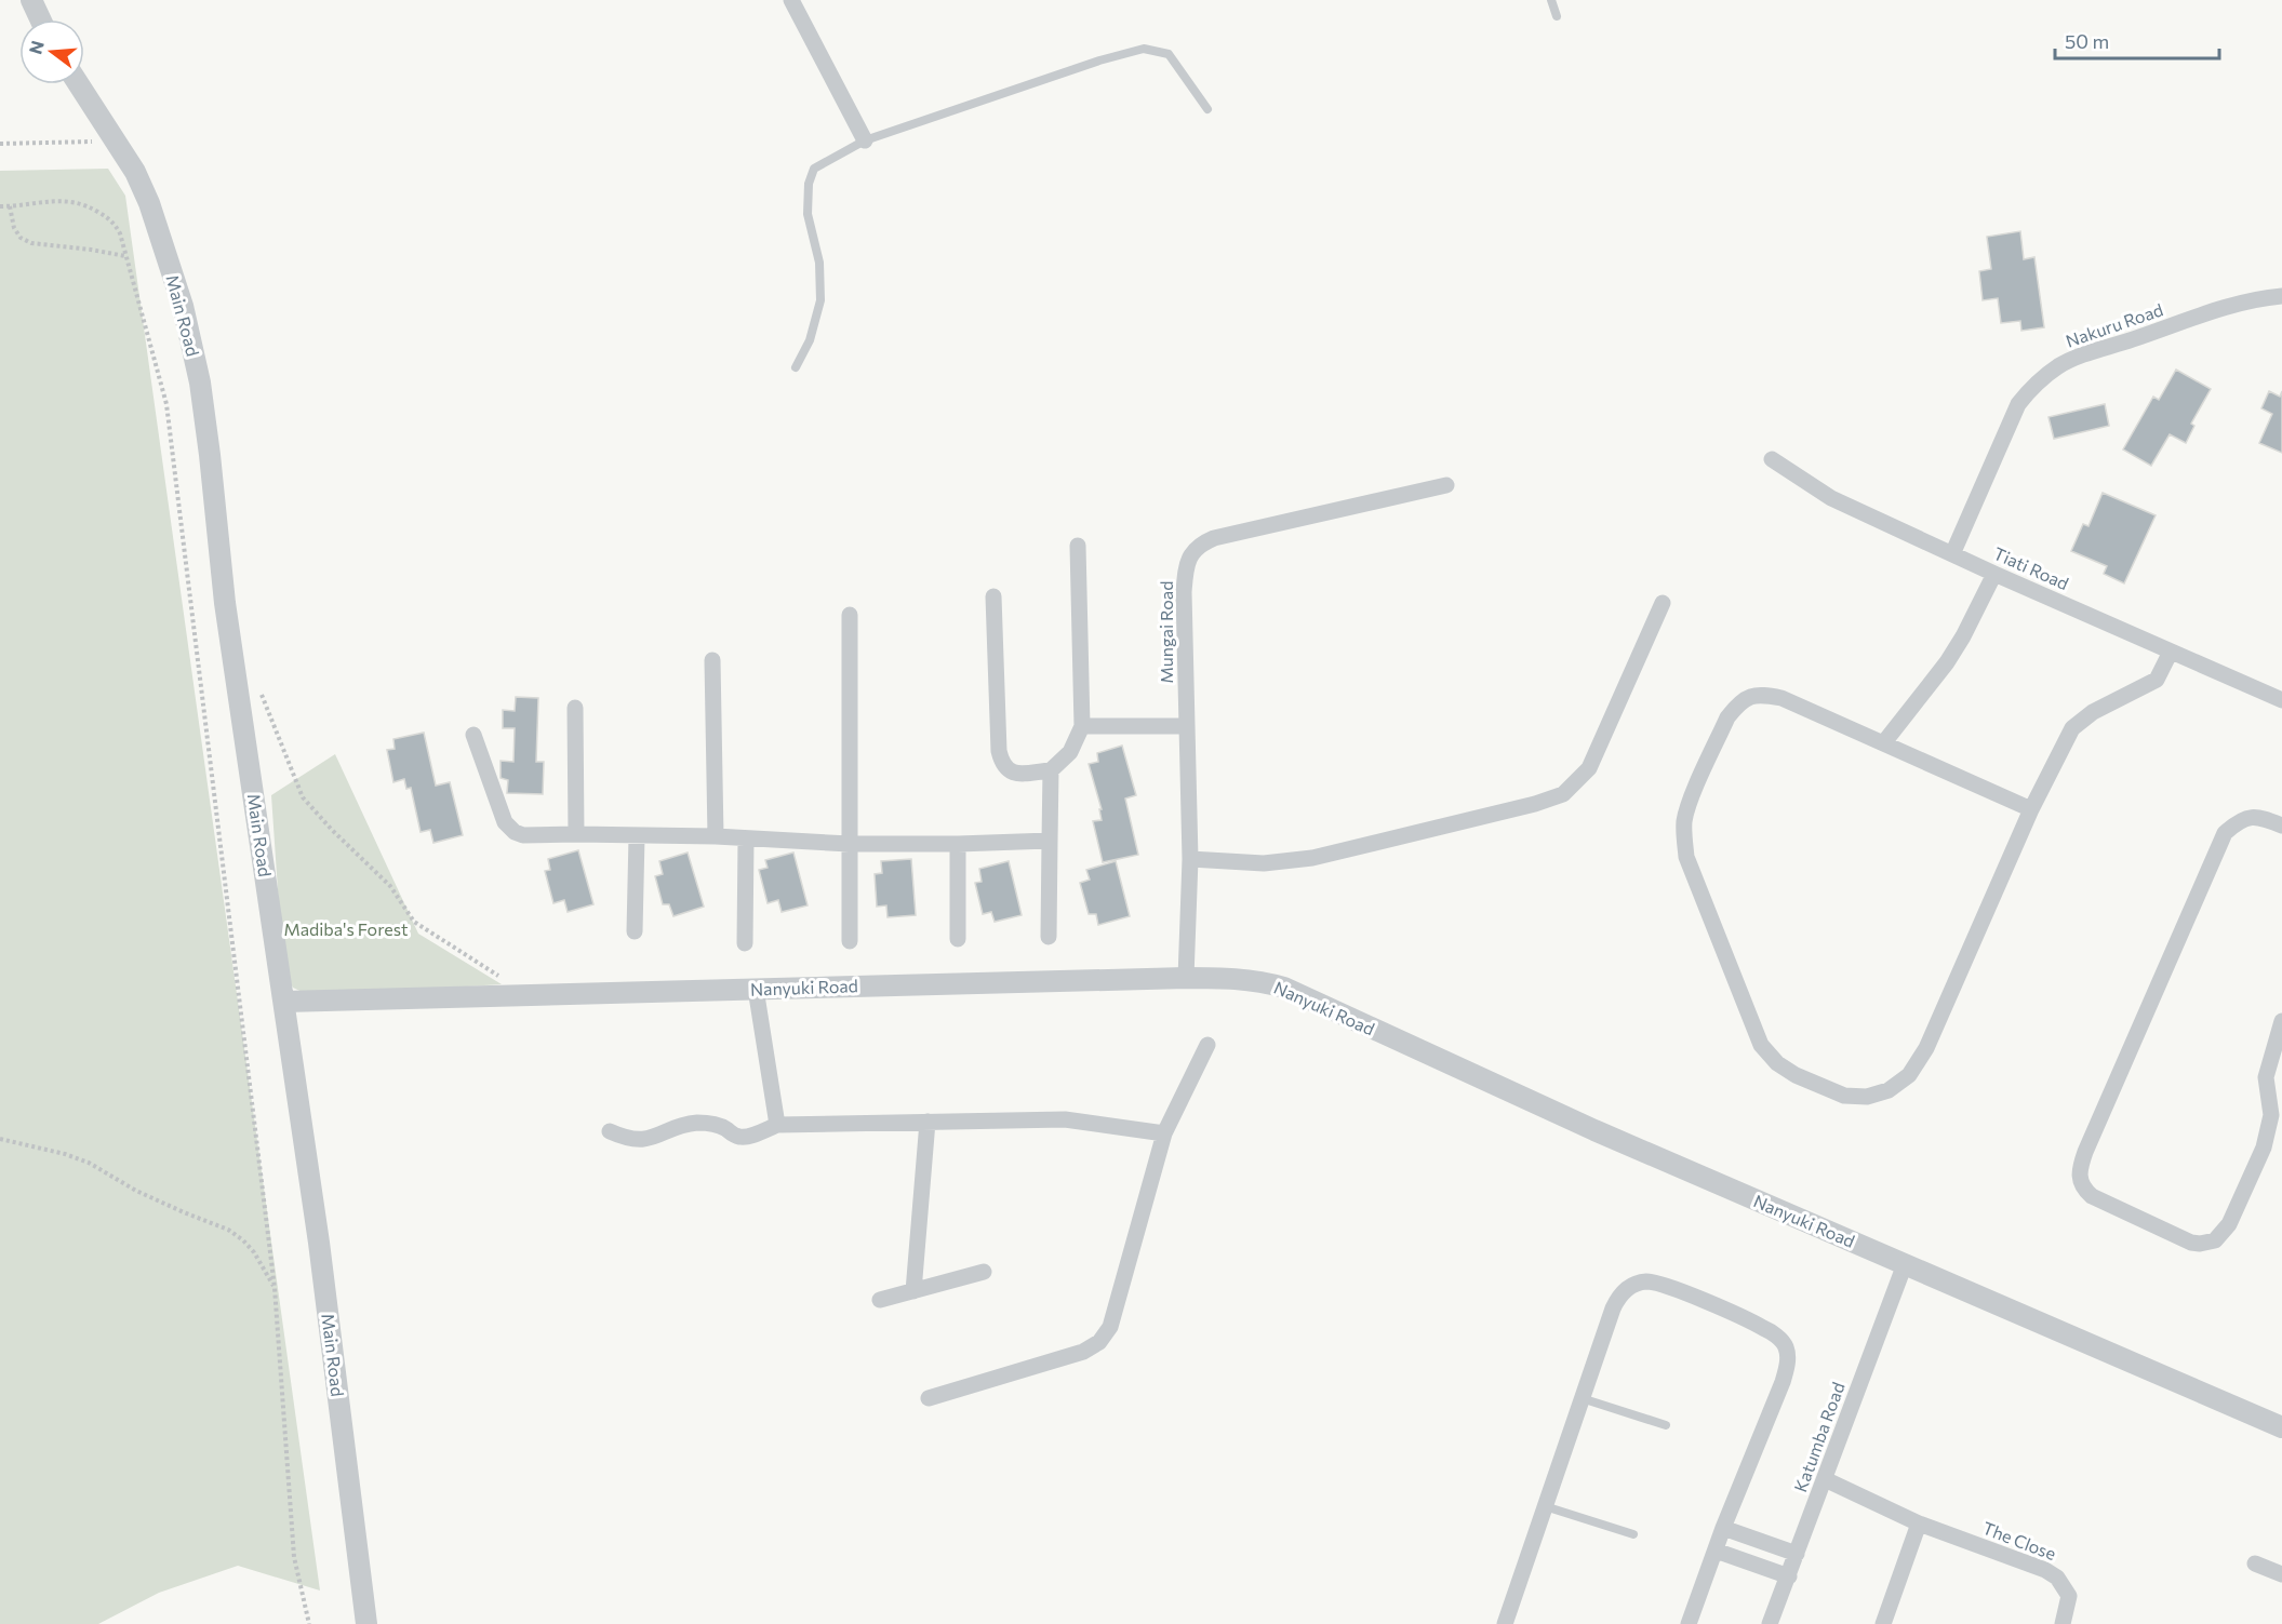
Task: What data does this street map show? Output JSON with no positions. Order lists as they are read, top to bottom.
{
  "streets": {
    "street": [
      "Main Road",
      "Nakuru Road",
      "Tiati Road",
      "Mungai Road",
      "Nanyuki Road",
      "Katumba Road",
      "The Close"
    ]
  },
  "crossings": [
    ["Main Road", "Nanyuki Road"],
    ["Nakuru Road", "Tiati Road"],
    ["Mungai Road", "Nanyuki Road"],
    ["Nanyuki Road", "Katumba Road"],
    ["Katumba Road", "The Close"]
  ],
  "parks": ["Madiba's Forest"],
  "scale_bar": "50 m",
  "north": "left"
}
